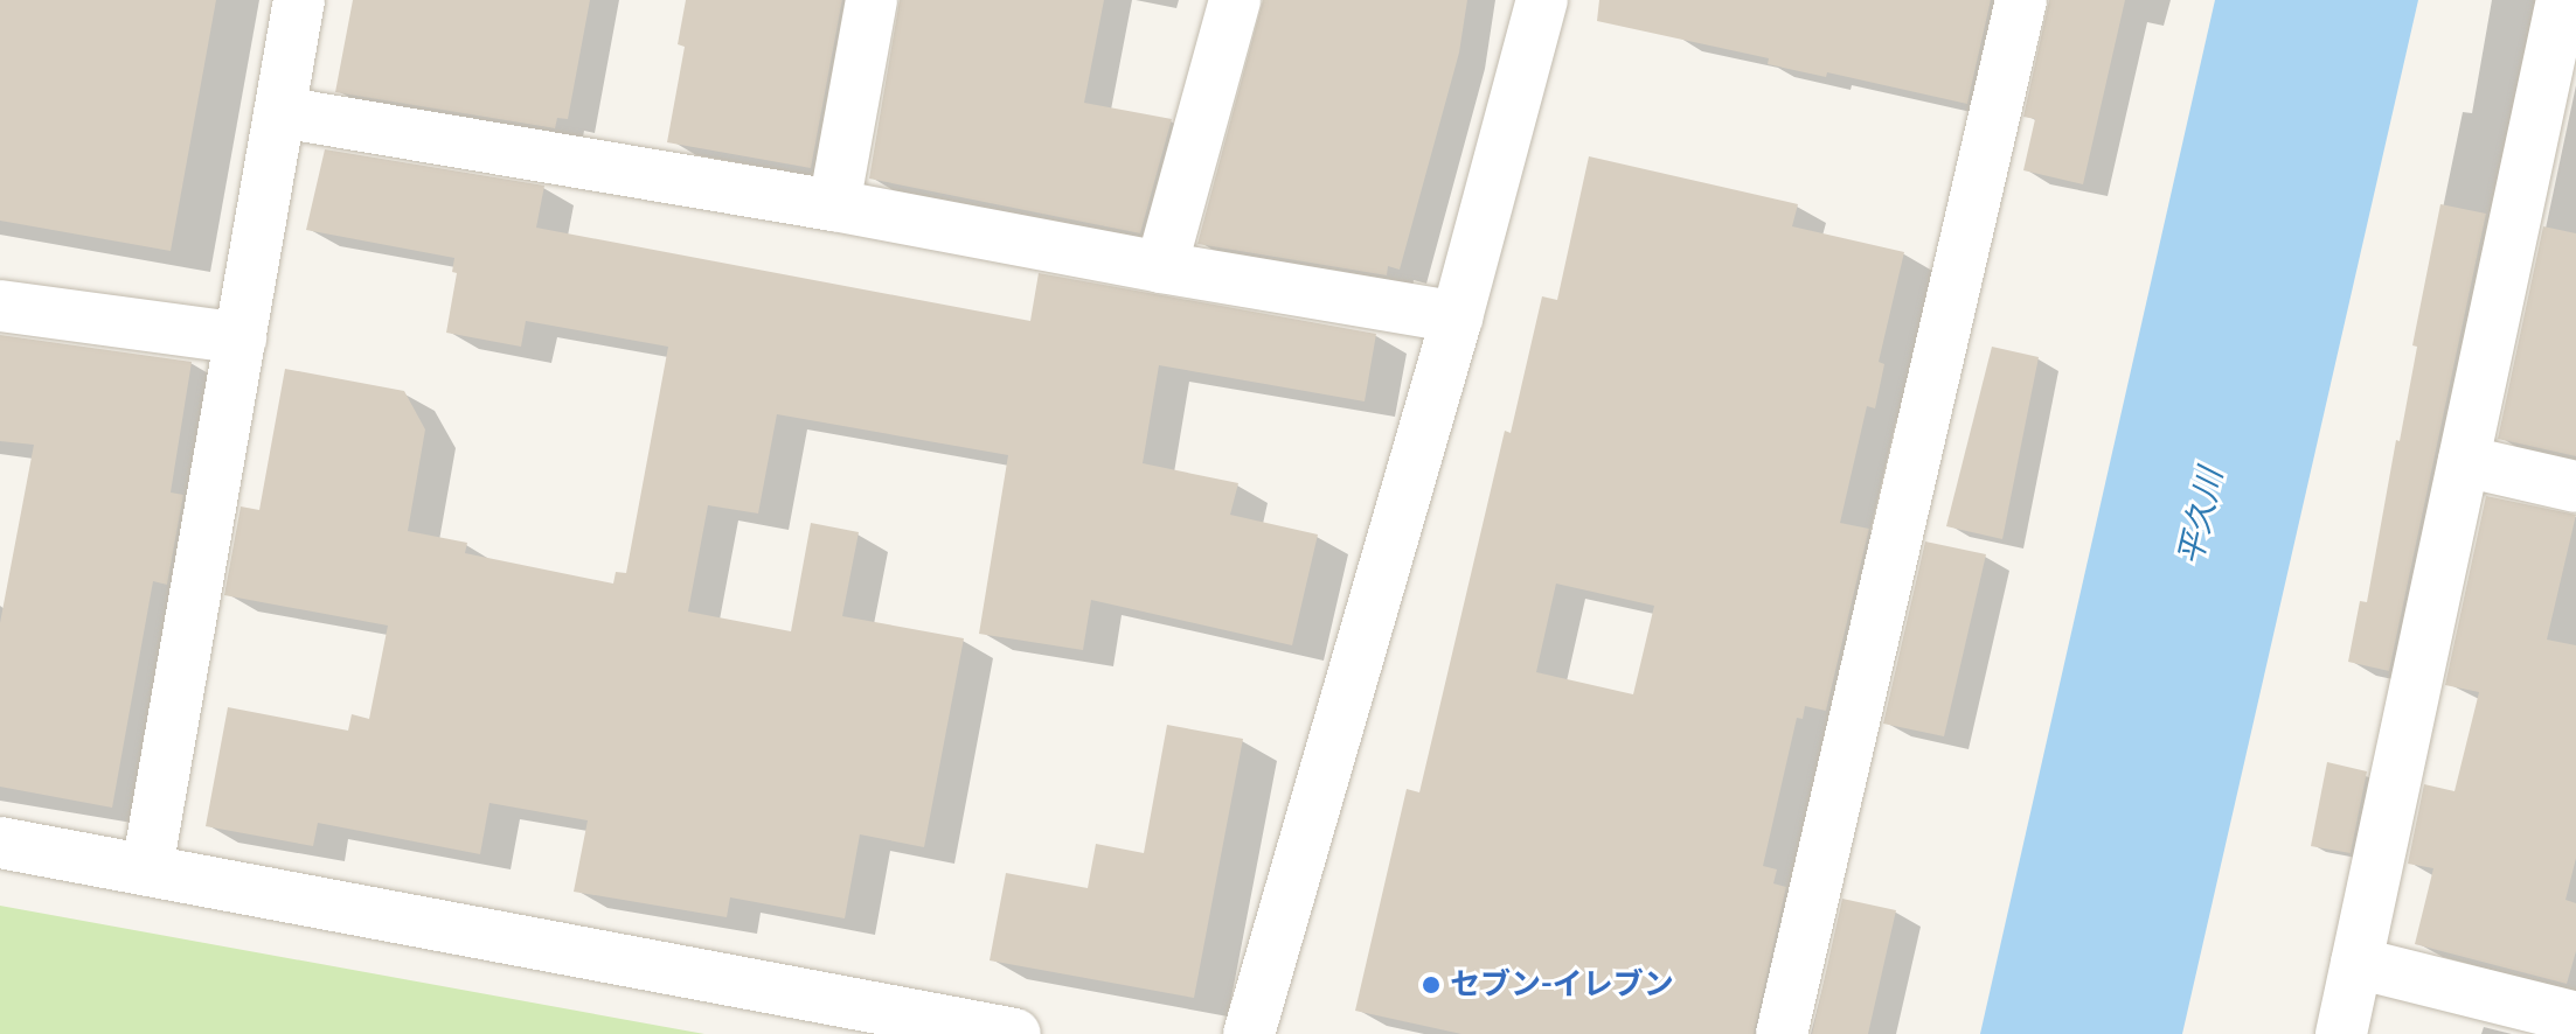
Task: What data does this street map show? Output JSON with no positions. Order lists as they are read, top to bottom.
{
  "water": ["平久川"],
  "places": ["セブン-イレブン"]
}
